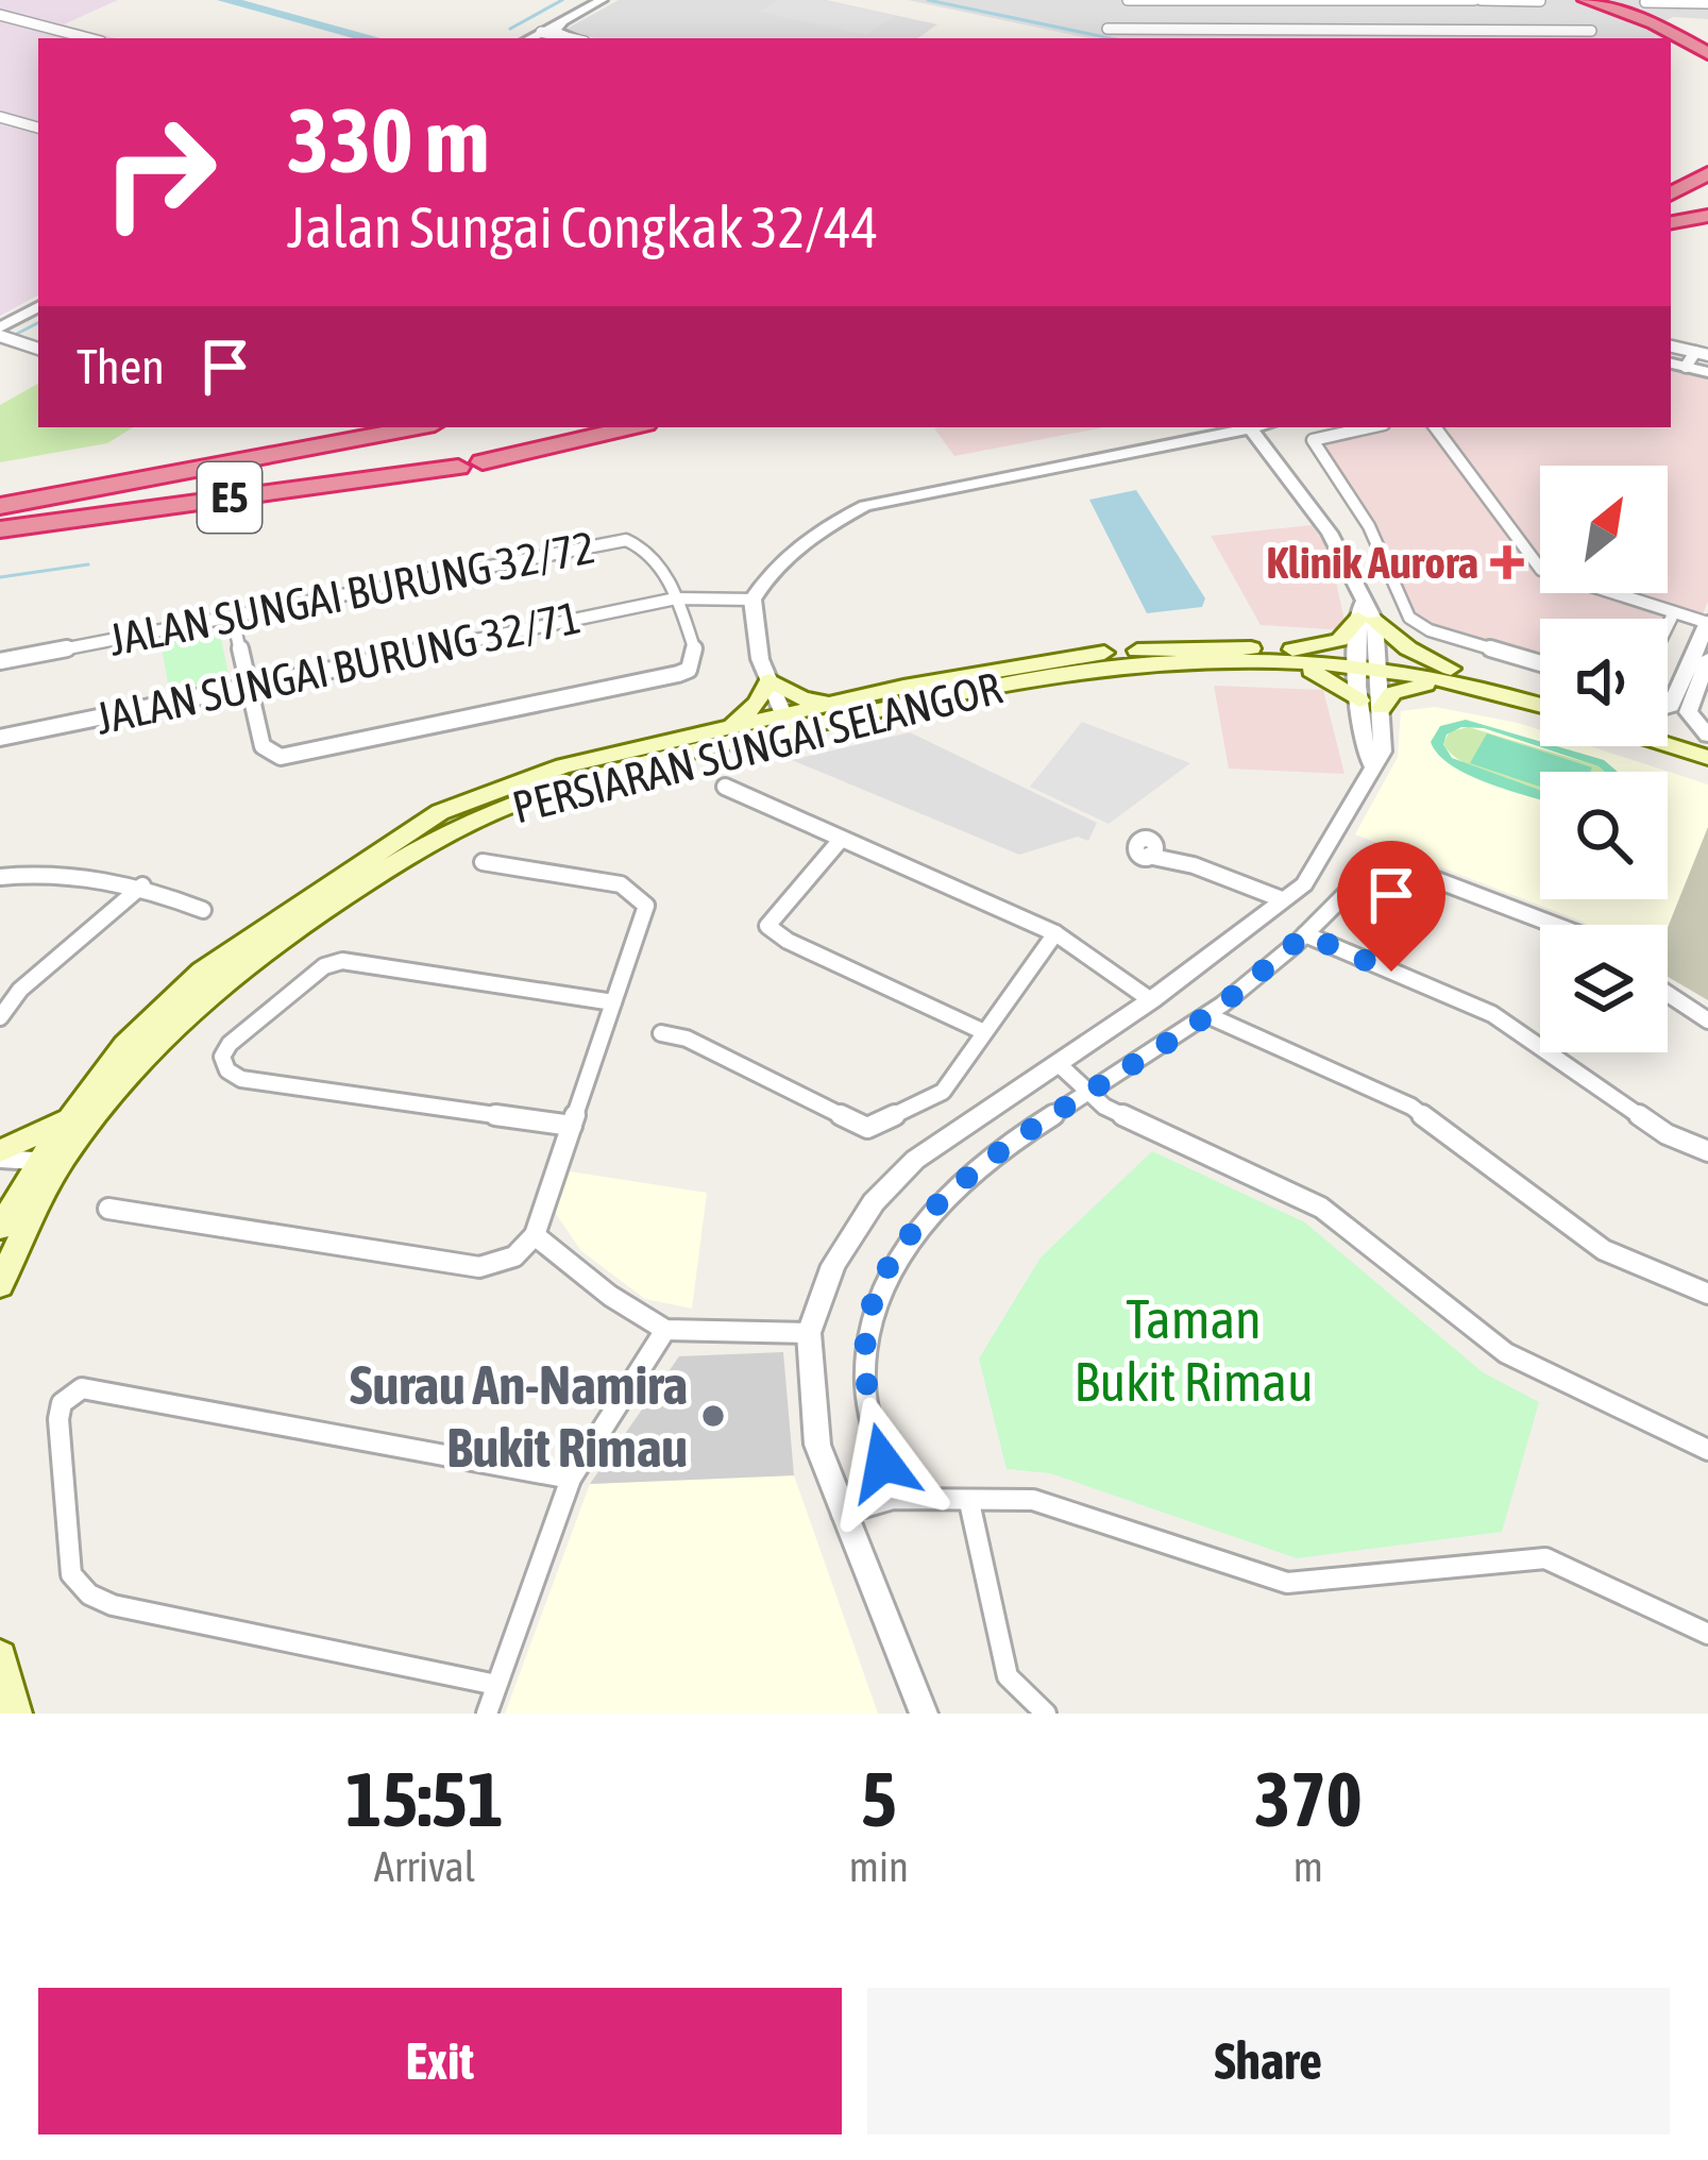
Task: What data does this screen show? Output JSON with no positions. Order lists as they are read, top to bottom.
{
  "streets": {
    "highway": ["E5"],
    "main road": ["PERSIARAN SUNGAI SELANGOR"],
    "street": ["JALAN SUNGAI BURUNG 32/72", "JALAN SUNGAI BURUNG 32/71"]
  },
  "crossings": [
    ["JALAN SUNGAI BURUNG 32/72", "JALAN SUNGAI BURUNG 32/71"]
  ],
  "parks": ["Taman Bukit Rimau"],
  "places": {
    "health": ["Klinik Aurora"],
    "other": ["Surau An-Namira Bukit Rimau"]
  },
  "north": "top right",
  "page": {
    "turn": ["330 m", "Jalan Sungai Congkak 32/44"],
    "then": "Then",
    "eta": [
      "15:51",
      "Arrival",
      "5",
      "min",
      "370",
      "m"
    ],
    "buttons": ["Exit", "Share"]
  }
}
